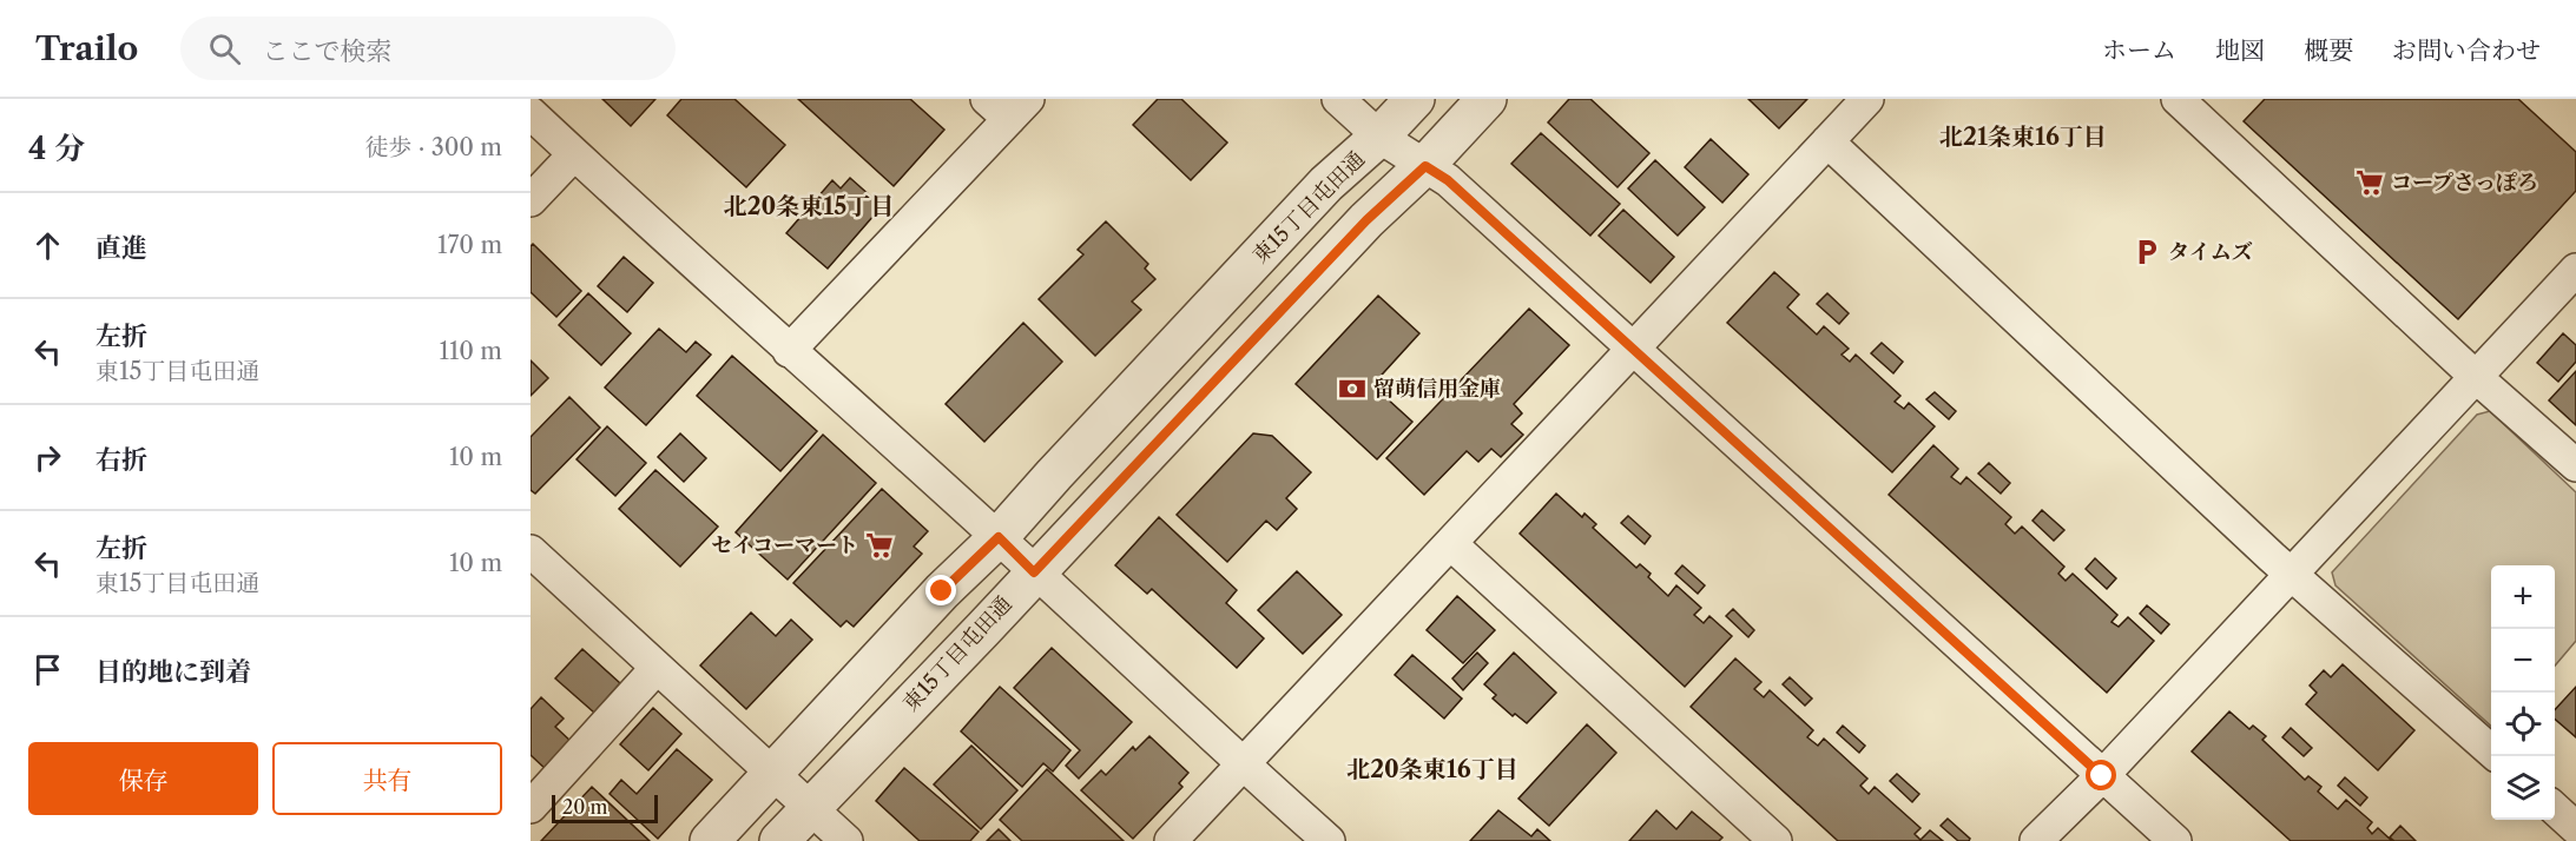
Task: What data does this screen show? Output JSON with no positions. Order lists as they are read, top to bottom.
{
  "streets": {
    "street": ["東15丁目屯田通"]
  },
  "districts": ["北21条東16丁目", "北20条東15丁目", "北20条東16丁目"],
  "places": {
    "supermarket": ["コープさっぽろ", "セイコーマート"],
    "parking": ["タイムズ"],
    "bank": ["留萌信用金庫"]
  },
  "scale_bar": "20 m",
  "page": {
    "header": "Trailo",
    "search": "ここで検索",
    "nav": [
      "ホーム",
      "地図",
      "概要",
      "お問い合わせ"
    ],
    "heading": ["4 分", "徒歩 · 300 m"],
    "list": [
      ["直進", "170 m"],
      ["左折", "東15丁目屯田通", "110 m"],
      ["右折", "10 m"],
      ["左折", "東15丁目屯田通", "10 m"],
      "目的地に到着"
    ],
    "map_buttons": ["+", "−"],
    "buttons": ["保存", "共有"],
    "scale": "20 m"
  }
}
